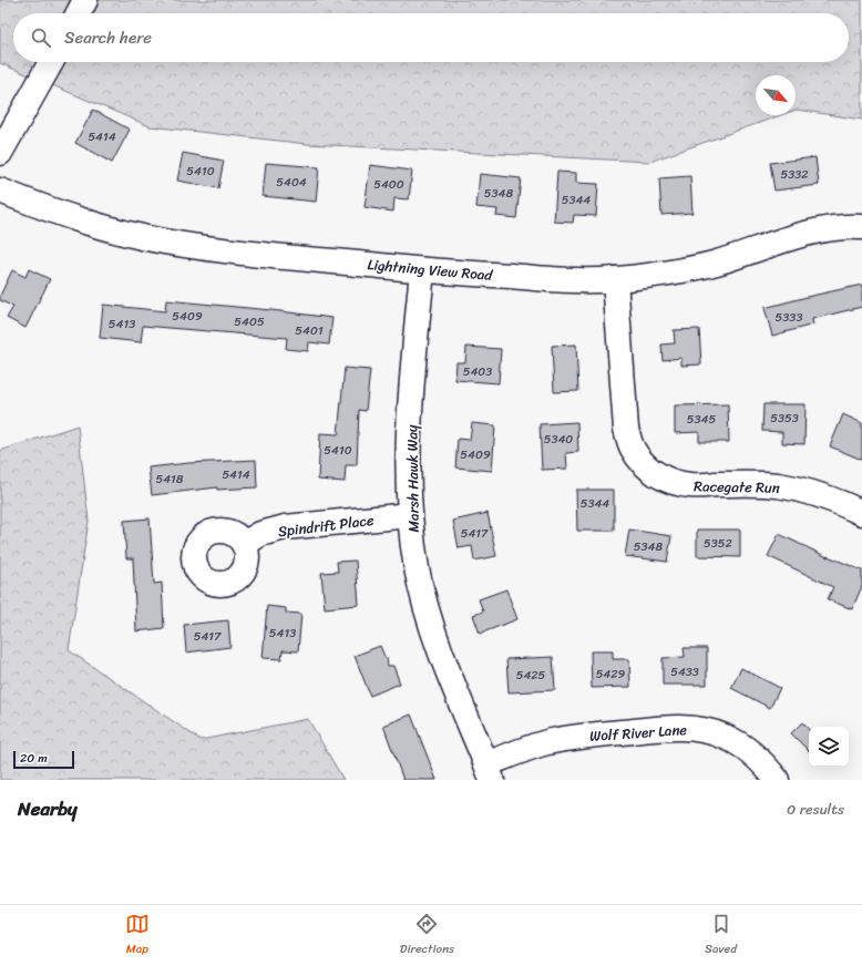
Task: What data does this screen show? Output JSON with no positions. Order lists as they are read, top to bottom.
{
  "streets": {
    "street": [
      "Lightning View Road",
      "Marsh Hawk Way",
      "Racegate Run",
      "Spindrift Place",
      "Wolf River Lane"
    ]
  },
  "crossings": [
    ["Lightning View Road", "Marsh Hawk Way"],
    ["Lightning View Road", "Racegate Run"],
    ["Marsh Hawk Way", "Spindrift Place"],
    ["Marsh Hawk Way", "Wolf River Lane"]
  ],
  "house_numbers": [
    "5414",
    "5410",
    "5332",
    "5404",
    "5400",
    "5348",
    "5344",
    "5409",
    "5333",
    "5405",
    "5413",
    "5401",
    "5403",
    "5353",
    "5345",
    "5340",
    "5410",
    "5409",
    "5414",
    "5418",
    "5344",
    "5417",
    "5352",
    "5348",
    "5413",
    "5417",
    "5433",
    "5429",
    "5425"
  ],
  "scale_bar": "20 m",
  "north": "bottom right",
  "page": {
    "search": "Search here",
    "scale": "20 m",
    "heading": ["Nearby", "0 results"],
    "nav": ["Map", "Directions", "Saved"]
  }
}
